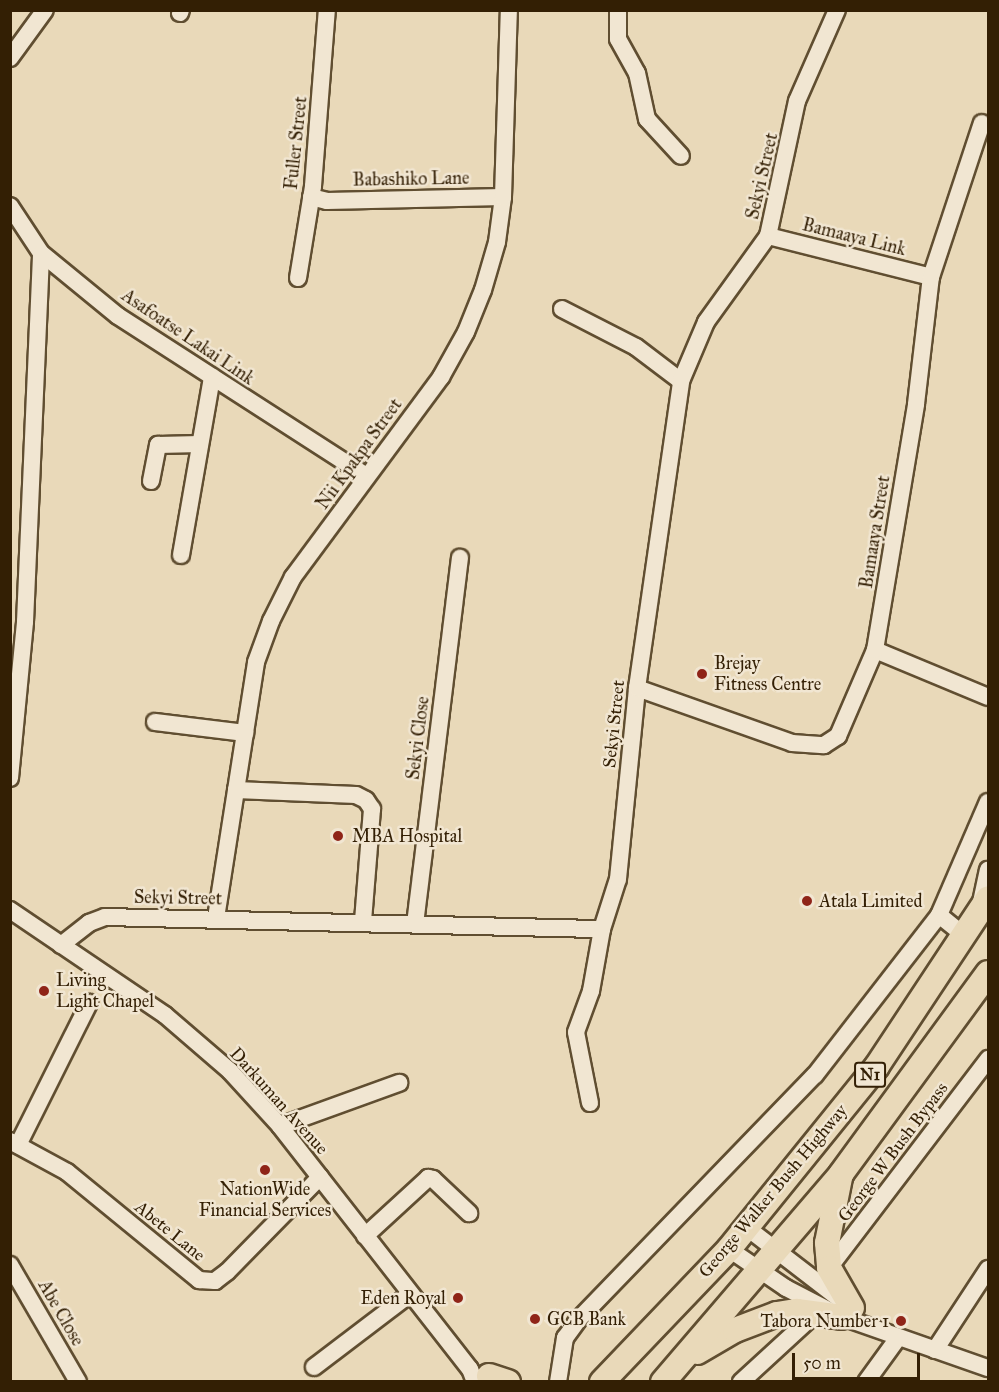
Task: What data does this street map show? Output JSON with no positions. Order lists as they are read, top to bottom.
{
  "streets": {
    "highway": ["N1", "George Walker Bush Highway"],
    "street": [
      "Fuller Street",
      "Sekyi Street",
      "Babashiko Lane",
      "Bamaaya Link",
      "Asafoatse Lakai Link",
      "Nii Kpakpa Street",
      "Bamaaya Street",
      "Sekyi Close",
      "Darkuman Avenue",
      "George W Bush Bypass",
      "Abete Lane",
      "Abe Close"
    ]
  },
  "crossings": [
    ["Fuller Street", "Babashiko Lane"],
    ["Sekyi Street", "Bamaaya Link"],
    ["Sekyi Street", "Nii Kpakpa Street"],
    ["Sekyi Street", "Bamaaya Street"],
    ["Sekyi Street", "Sekyi Close"],
    ["Sekyi Street", "Darkuman Avenue"],
    ["Babashiko Lane", "Nii Kpakpa Street"],
    ["Bamaaya Link", "Bamaaya Street"],
    ["Asafoatse Lakai Link", "Nii Kpakpa Street"],
    ["Darkuman Avenue", "Abete Lane"]
  ],
  "places": [
    "Brejay Fitness Centre",
    "MBA Hospital",
    "Atala Limited",
    "Living Light Chapel",
    "NationWide Financial Services",
    "Eden Royal",
    "GCB Bank",
    "Tabora Number 1"
  ],
  "scale_bar": "50 m"
}
